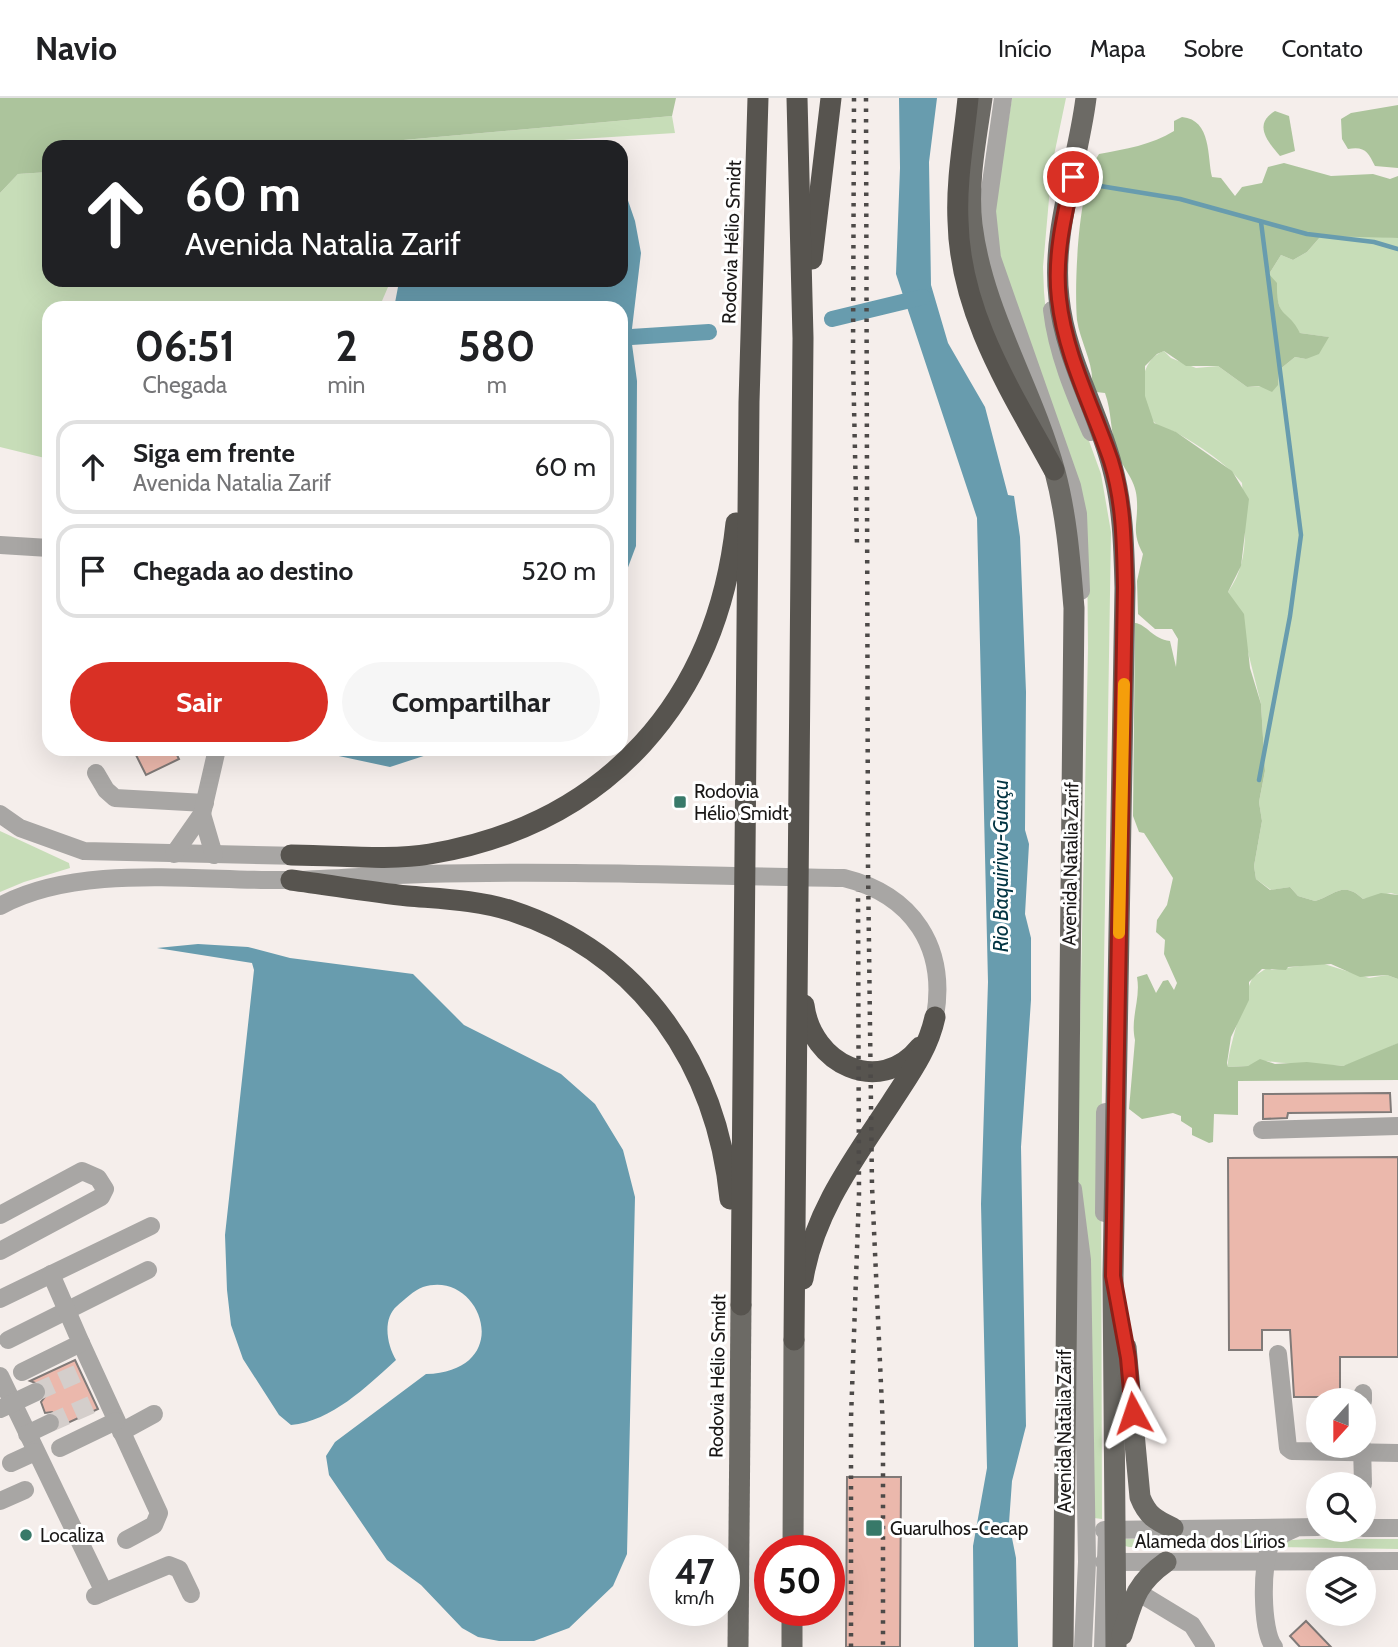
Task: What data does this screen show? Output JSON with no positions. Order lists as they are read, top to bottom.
{
  "streets": {
    "highway": ["Rodovia Hélio Smidt"],
    "main road": ["Avenida Natalia Zarif"],
    "street": ["Alameda dos Lírios"]
  },
  "crossings": [
    ["Avenida Natalia Zarif", "Alameda dos Lírios"]
  ],
  "water": ["Rio Baquirivu-Guaçu"],
  "places": {
    "transit": ["Rodovia Hélio Smidt", "Guarulhos-Cecap"],
    "other": ["Localiza"]
  },
  "north": "bottom",
  "page": {
    "header": "Navio",
    "nav": [
      "Início",
      "Mapa",
      "Sobre",
      "Contato"
    ],
    "turn": ["60 m", "Avenida Natalia Zarif"],
    "eta": [
      "06:51",
      "Chegada",
      "2",
      "min",
      "580",
      "m"
    ],
    "list": [
      {
        "name": "Siga em frente",
        "note": "Avenida Natalia Zarif",
        "value": "60 m"
      },
      {
        "name": "Chegada ao destino",
        "value": "520 m"
      }
    ],
    "buttons": ["Sair", "Compartilhar"],
    "speed": "47 km/h",
    "limit": "50"
  }
}
